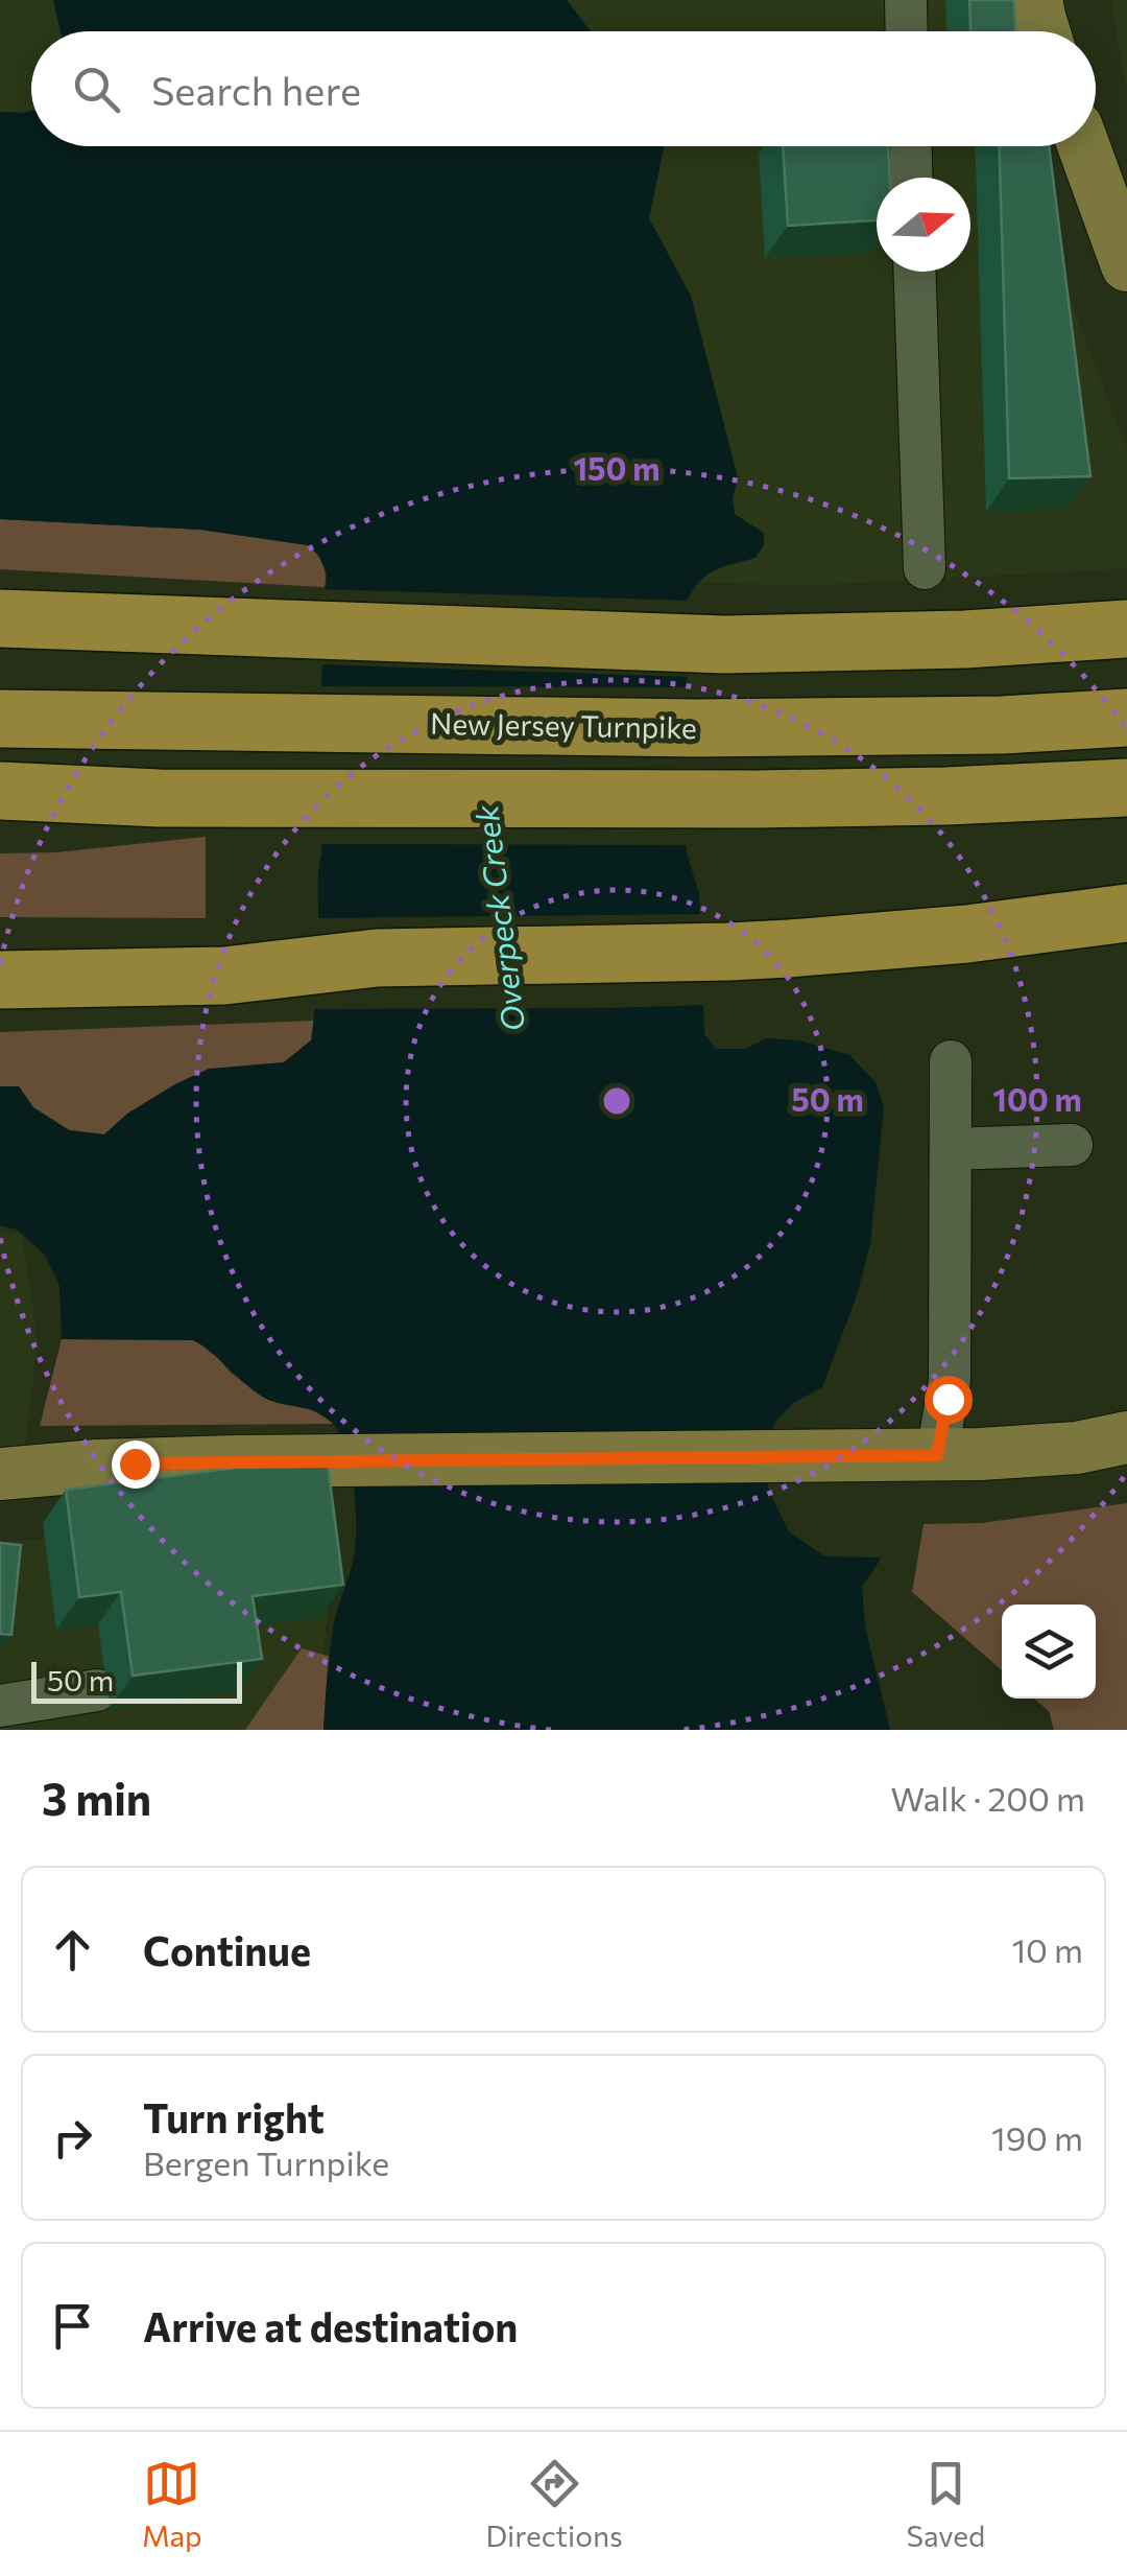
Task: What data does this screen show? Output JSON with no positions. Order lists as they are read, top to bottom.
{
  "streets": {
    "highway": ["New Jersey Turnpike"]
  },
  "water": ["Overpeck Creek"],
  "scale_bar": "50 m",
  "north": "right",
  "page": {
    "search": "Search here",
    "scale": "50 m",
    "heading": ["3 min", "Walk · 200 m"],
    "list": [
      ["Continue", "10 m"],
      ["Turn right", "Bergen Turnpike", "190 m"],
      "Arrive at destination"
    ],
    "nav": ["Map", "Directions", "Saved"]
  },
  "rings": ["150 m", "50 m", "100 m"]
}
